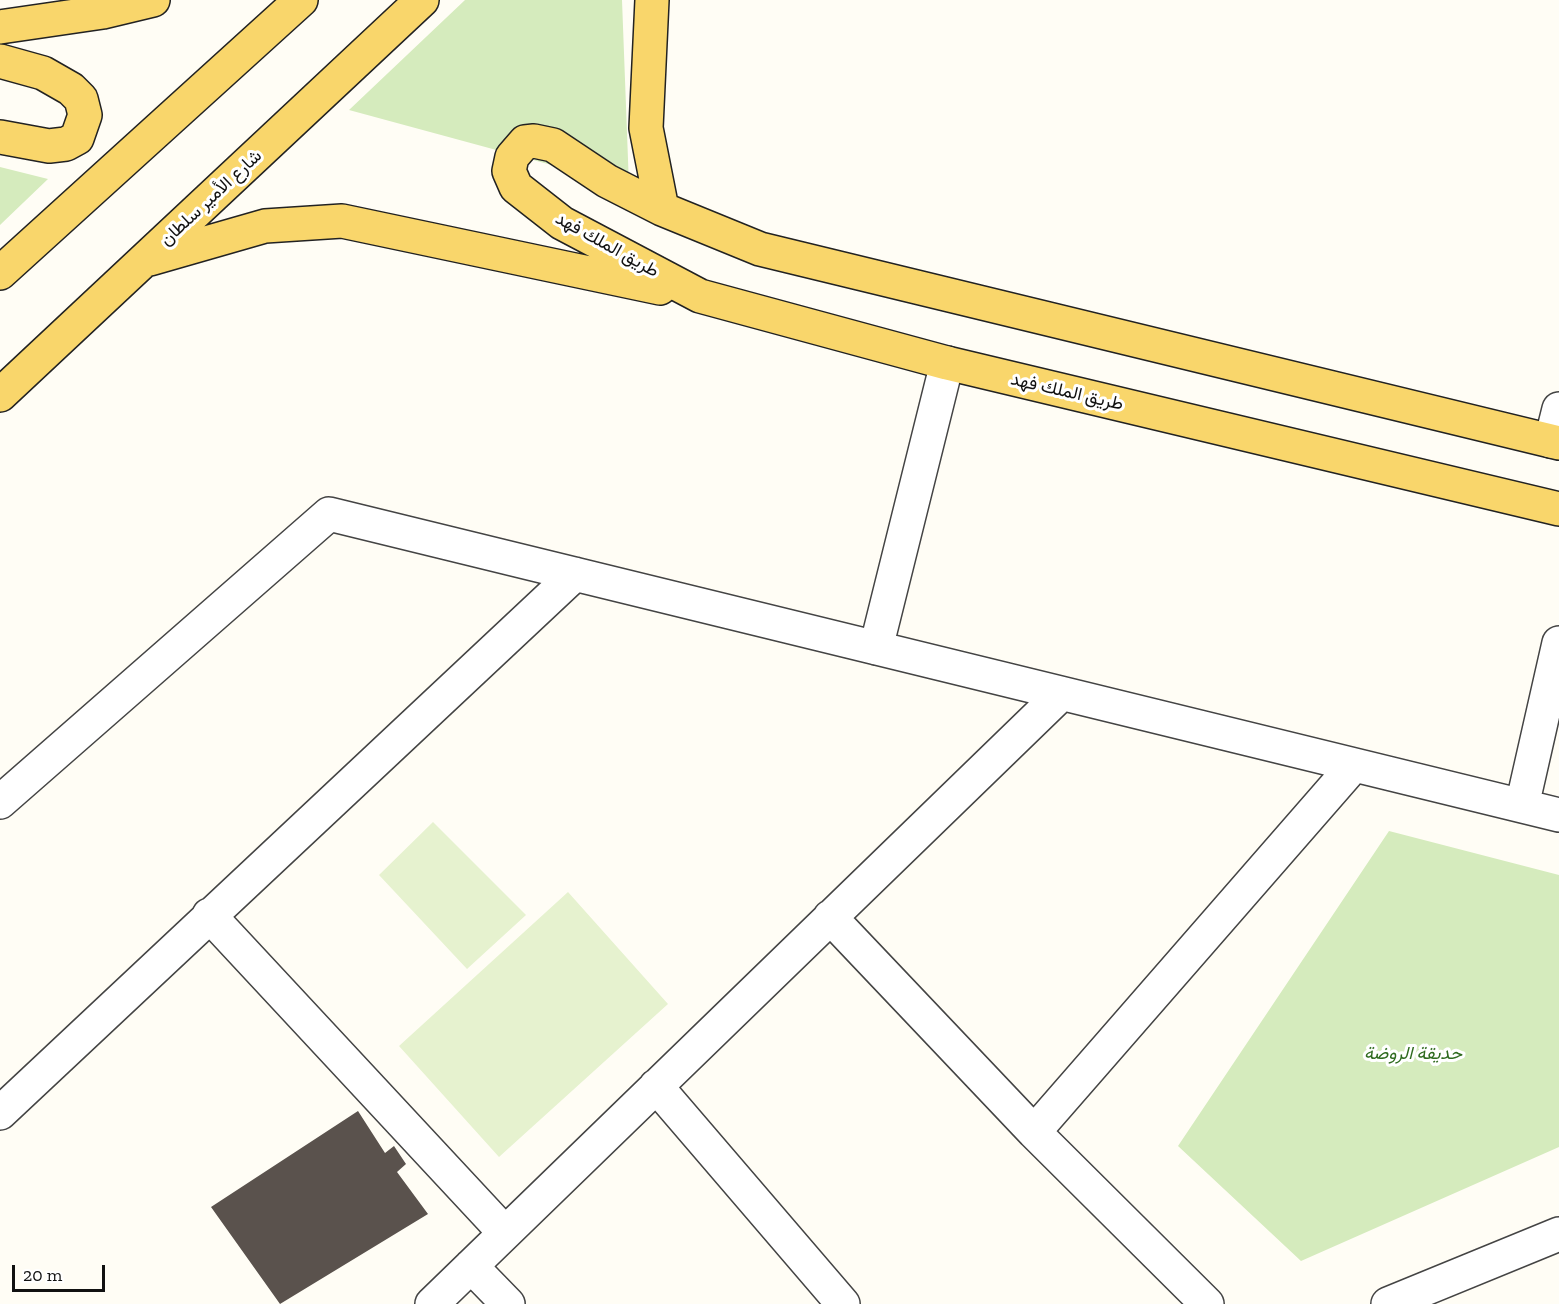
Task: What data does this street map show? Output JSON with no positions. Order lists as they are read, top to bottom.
{
  "streets": {
    "main road": ["شارع الأمير سلطان", "طريق الملك فهد"]
  },
  "parks": ["حديقة الروضة"],
  "scale_bar": "20 m"
}
